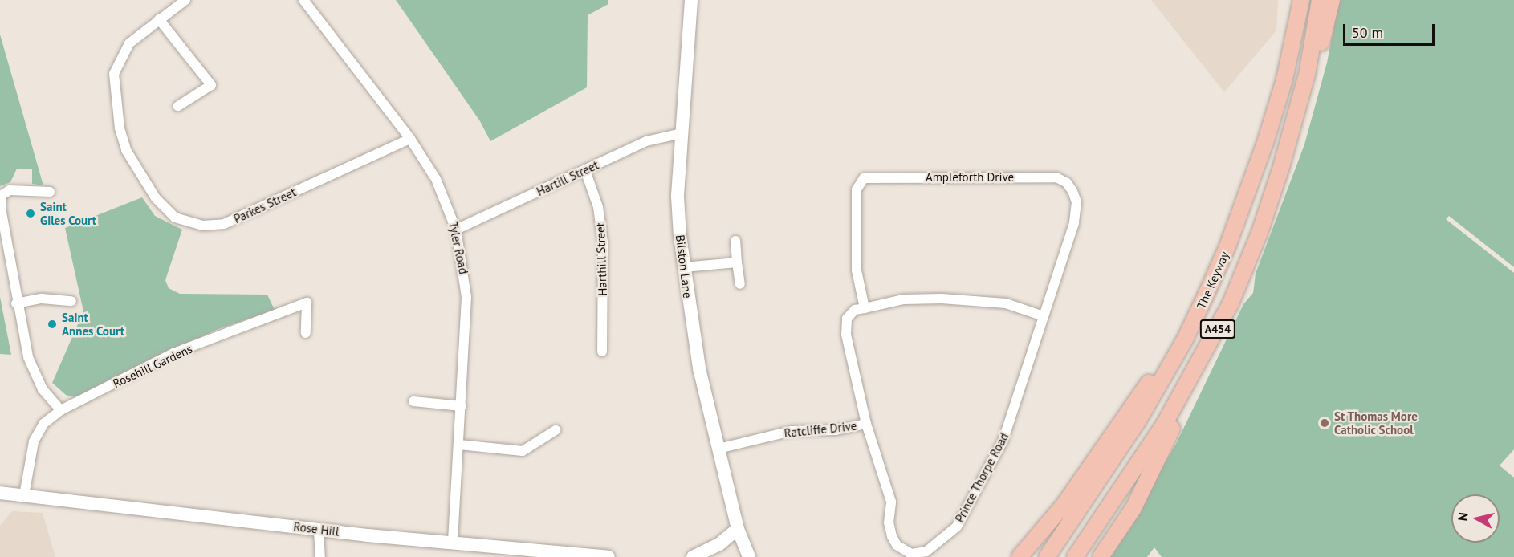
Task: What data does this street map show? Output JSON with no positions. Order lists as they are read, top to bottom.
{
  "streets": {
    "highway": ["The Keyway", "A454"],
    "main road": ["Bilston Lane", "Rose Hill"],
    "street": [
      "Ampleforth Drive",
      "Hartill Street",
      "Parkes Street",
      "Tyler Road",
      "Harthill Street",
      "Rosehill Gardens",
      "Ratcliffe Drive",
      "Prince Thorpe Road"
    ]
  },
  "crossings": [
    ["Ampleforth Drive", "Prince Thorpe Road"],
    ["Hartill Street", "Tyler Road"],
    ["Hartill Street", "Harthill Street"],
    ["Hartill Street", "Bilston Lane"],
    ["Parkes Street", "Tyler Road"],
    ["Tyler Road", "Rose Hill"],
    ["Bilston Lane", "Ratcliffe Drive"],
    ["Rosehill Gardens", "Rose Hill"],
    ["Ratcliffe Drive", "Prince Thorpe Road"]
  ],
  "places": ["Saint Giles Court", "Saint Annes Court", "St Thomas More Catholic School"],
  "scale_bar": "50 m",
  "north": "left"
}
